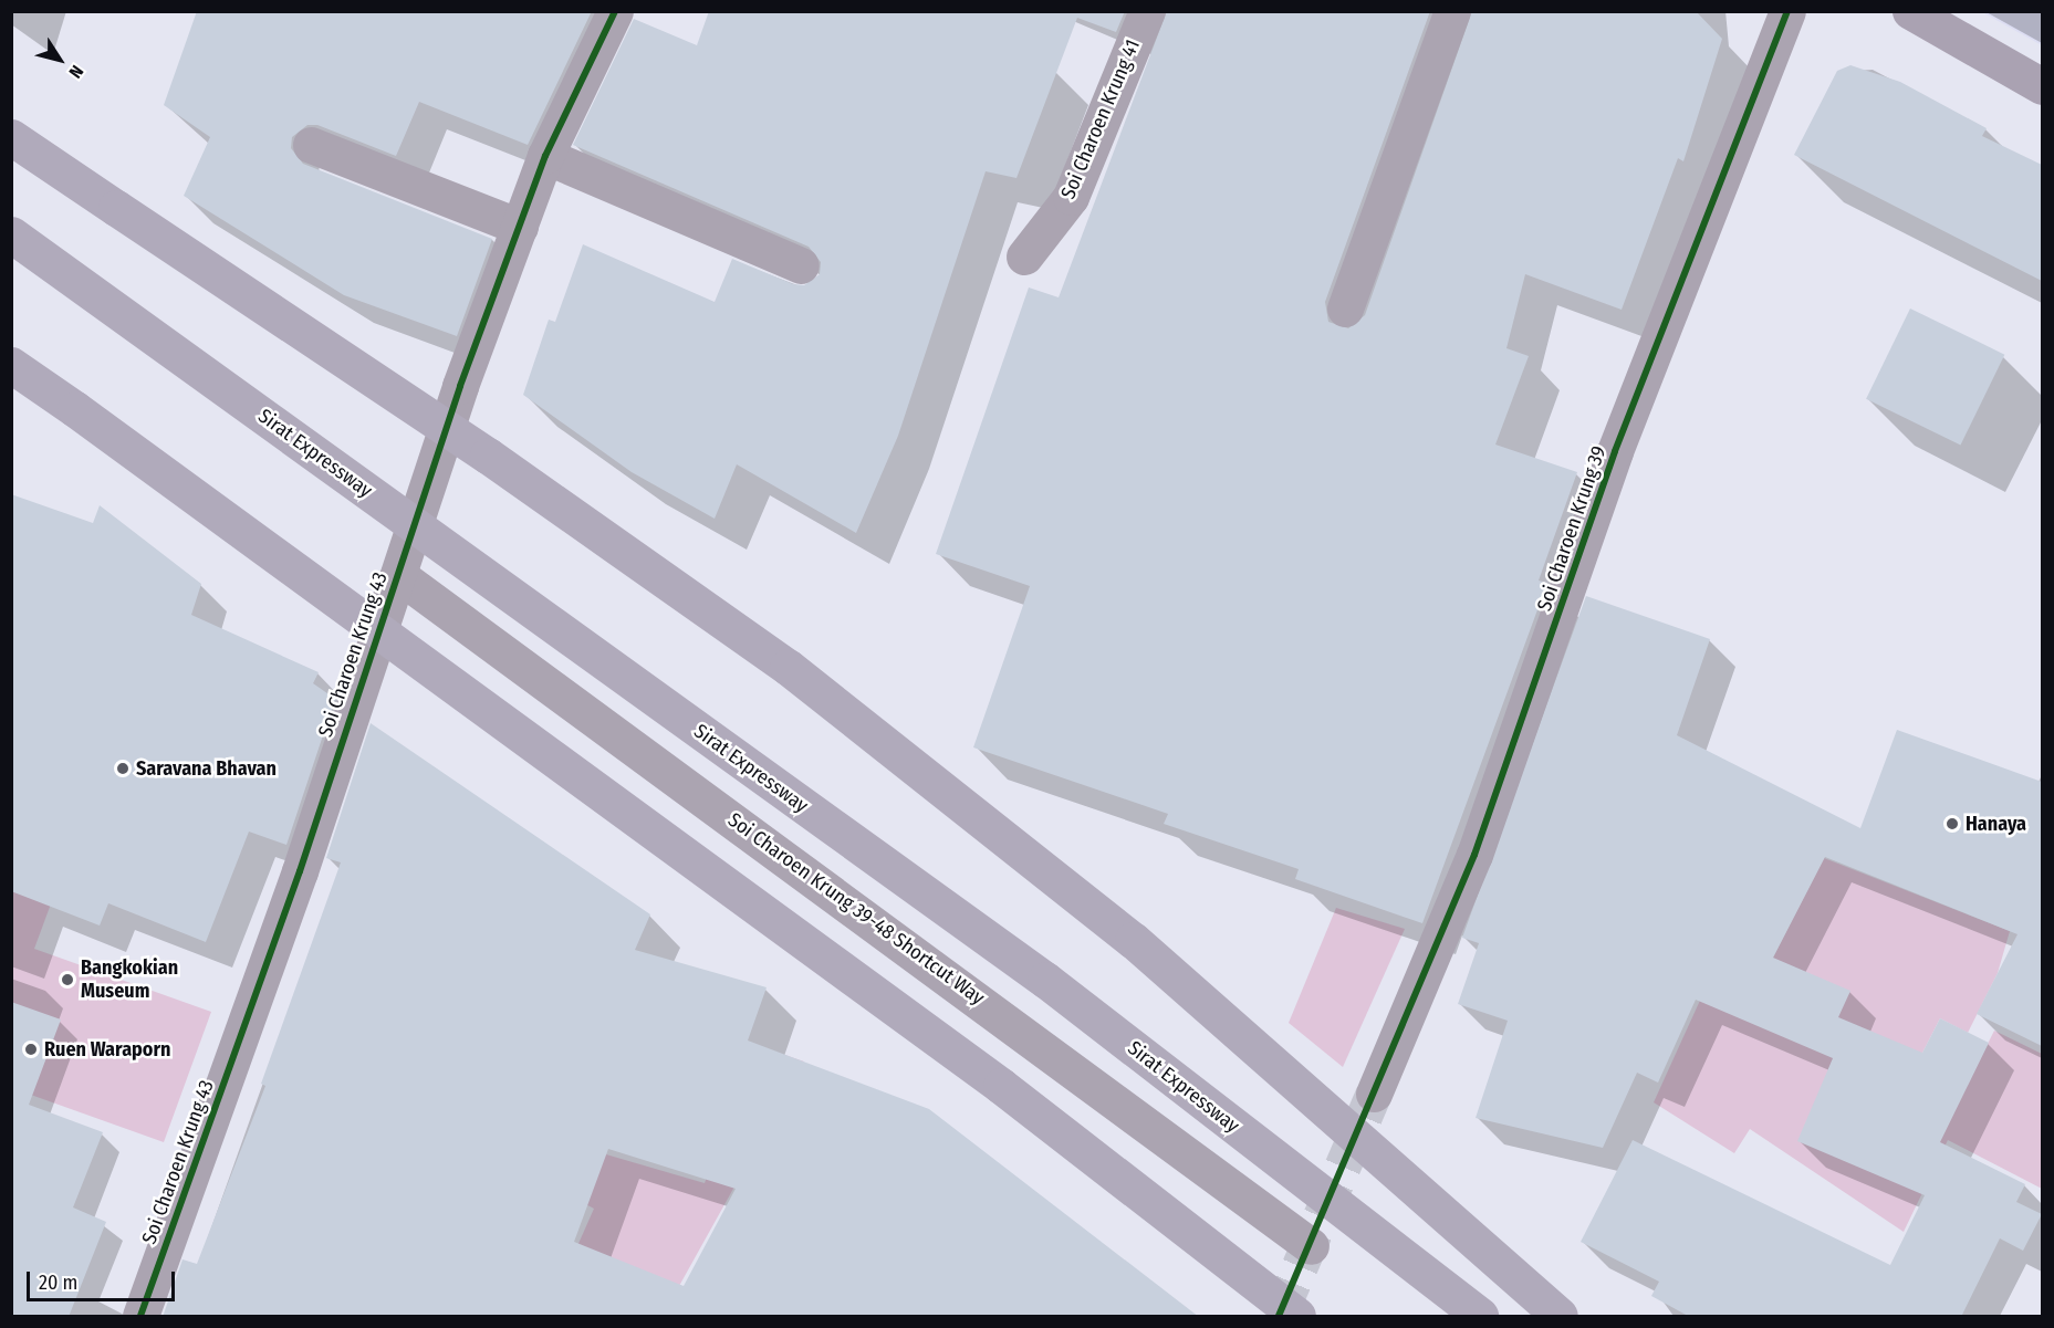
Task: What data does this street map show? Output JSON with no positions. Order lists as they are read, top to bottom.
{
  "streets": {
    "highway": ["Sirat Expressway"],
    "street": [
      "Soi Charoen Krung 41",
      "Soi Charoen Krung 39",
      "Soi Charoen Krung 43",
      "Soi Charoen Krung 39-48 Shortcut Way"
    ]
  },
  "crossings": [
    ["Soi Charoen Krung 43", "Soi Charoen Krung 39-48 Shortcut Way"]
  ],
  "places": [
    "Saravana Bhavan",
    "Hanaya",
    "Bangkokian Museum",
    "Ruen Waraporn"
  ],
  "scale_bar": "20 m",
  "north": "bottom right"
}
